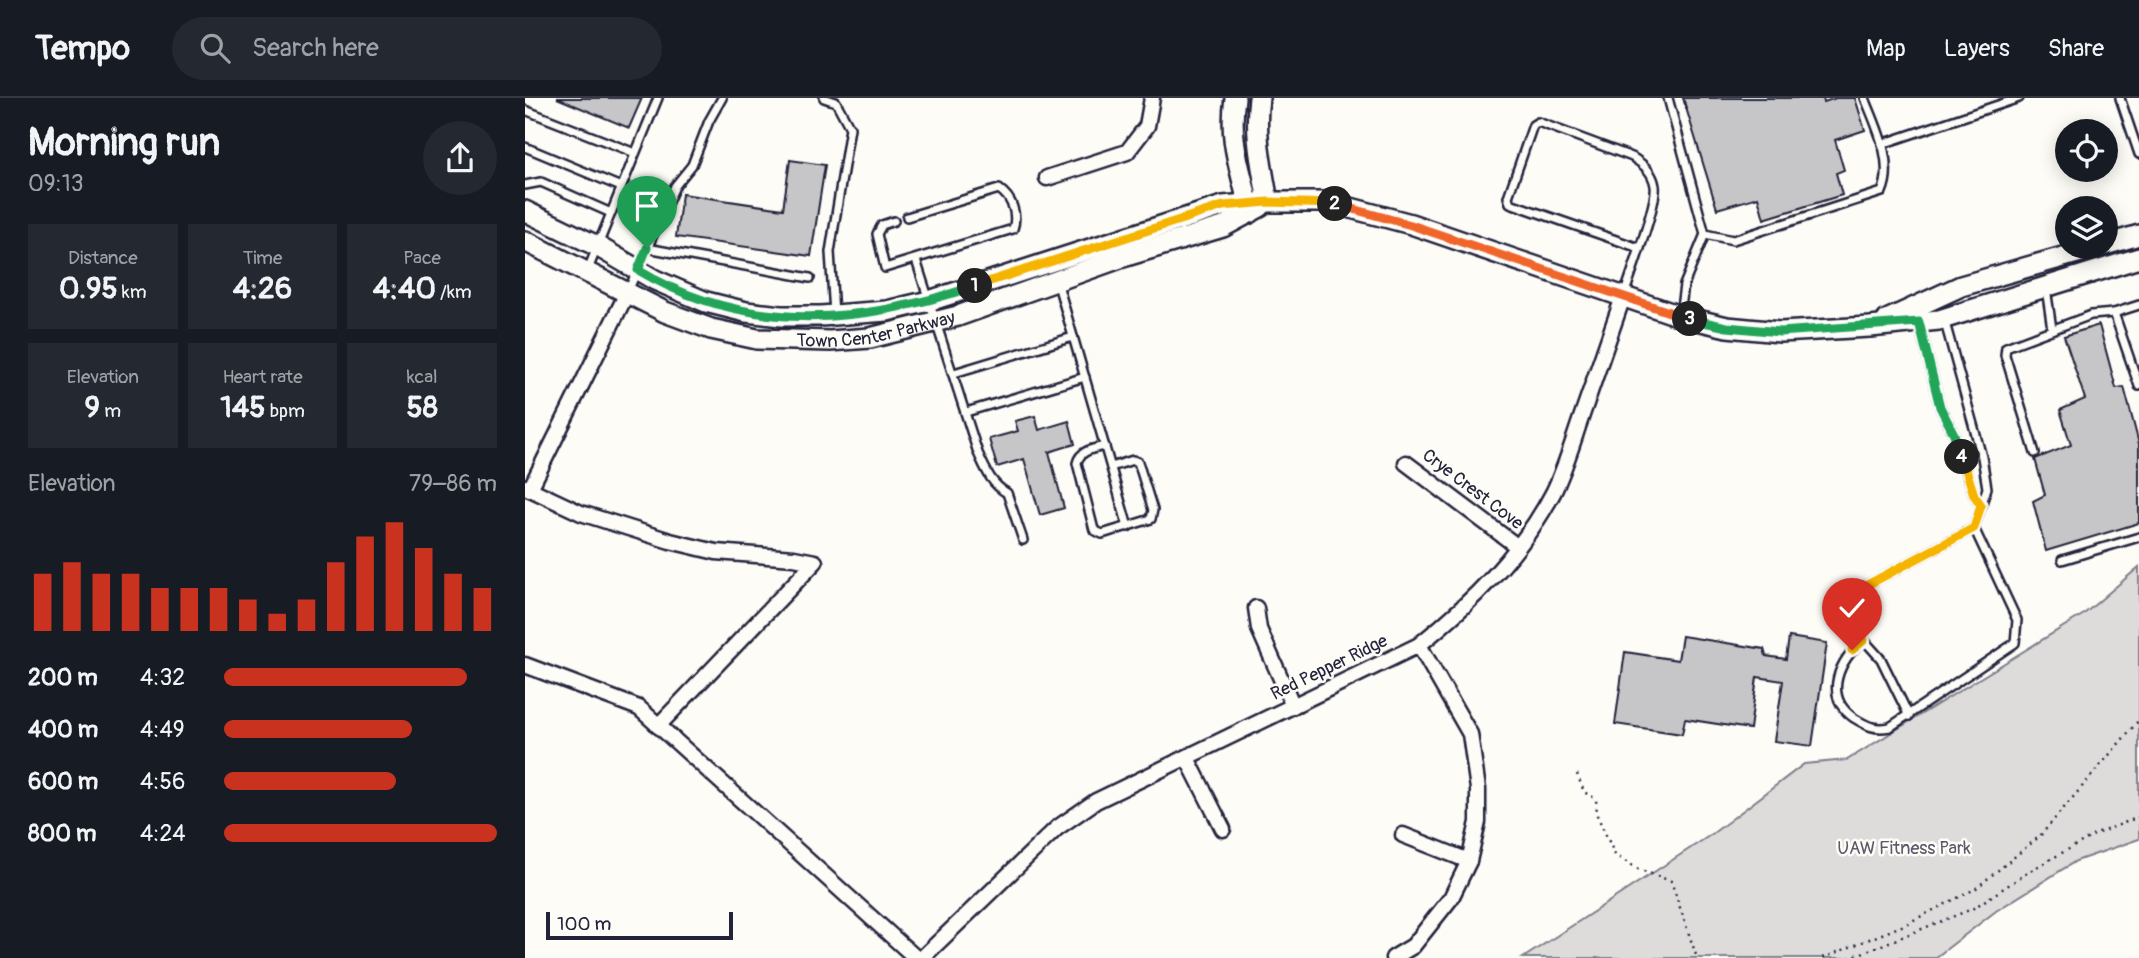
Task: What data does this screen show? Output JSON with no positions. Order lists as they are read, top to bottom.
{
  "streets": {
    "street": ["Town Center Parkway", "Crye Crest Cove", "Red Pepper Ridge"]
  },
  "crossings": [
    ["Crye Crest Cove", "Red Pepper Ridge"]
  ],
  "parks": ["UAW Fitness Park"],
  "scale_bar": "100 m",
  "page": {
    "header": "Tempo",
    "search": "Search here",
    "nav": ["Map", "Layers", "Share"],
    "heading": ["Morning run", "09:13"],
    "pins": [
      "2",
      "1",
      "3",
      "4"
    ],
    "stats": [
      ["Distance", "0.95 km"],
      ["Time", "4:26"],
      ["Pace", "4:40 /km"],
      ["Elevation", "9 m"],
      ["Heart rate", "145 bpm"],
      ["kcal", "58"]
    ],
    "chart": ["Elevation", "79–86 m"],
    "list": [
      {
        "name": "200 m",
        "note": "4:32"
      },
      {
        "name": "400 m",
        "note": "4:49"
      },
      {
        "name": "600 m",
        "note": "4:56"
      },
      {
        "name": "800 m",
        "note": "4:24"
      }
    ],
    "scale": "100 m"
  }
}
